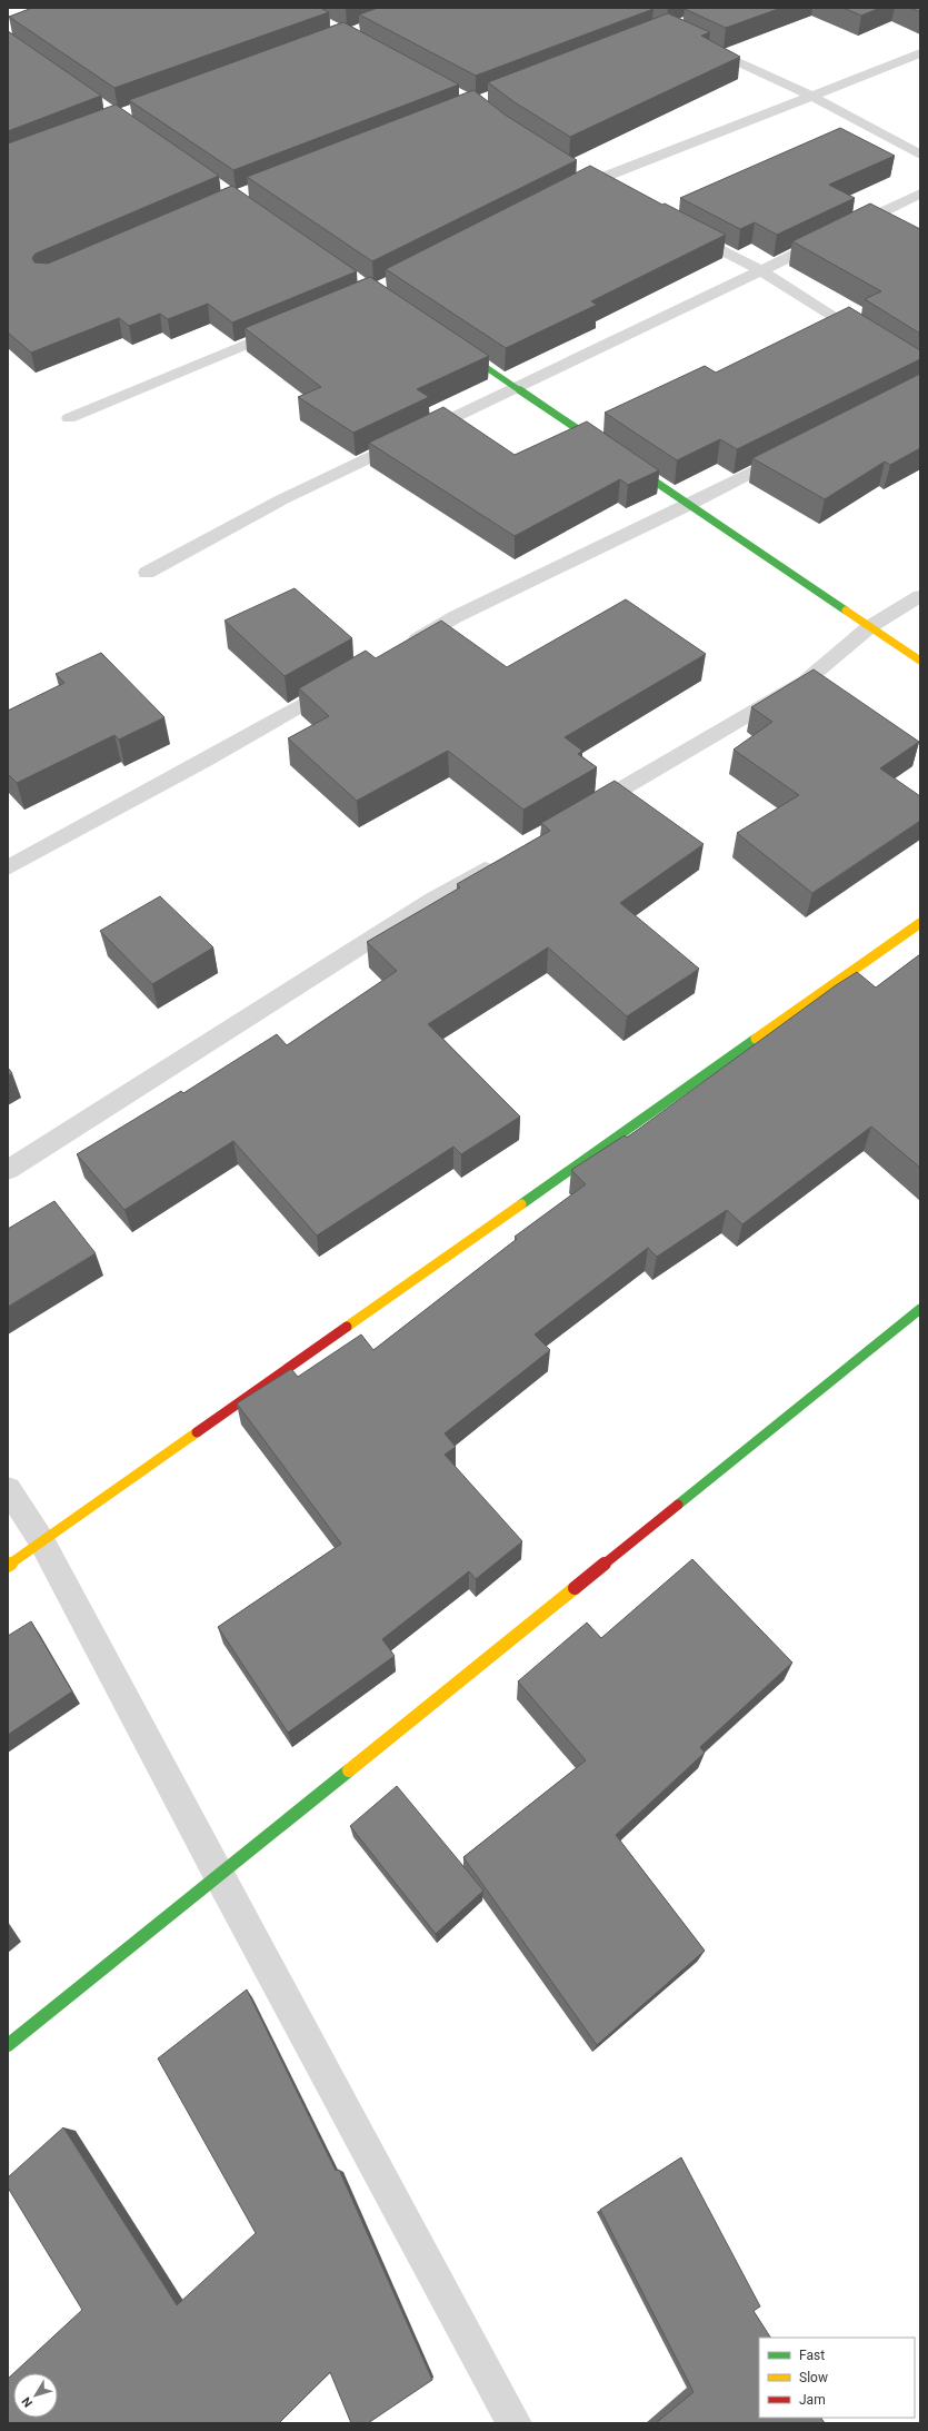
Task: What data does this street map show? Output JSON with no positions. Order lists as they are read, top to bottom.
{
  "legend": ["Fast", "Slow", "Jam"],
  "north": "bottom left"
}
